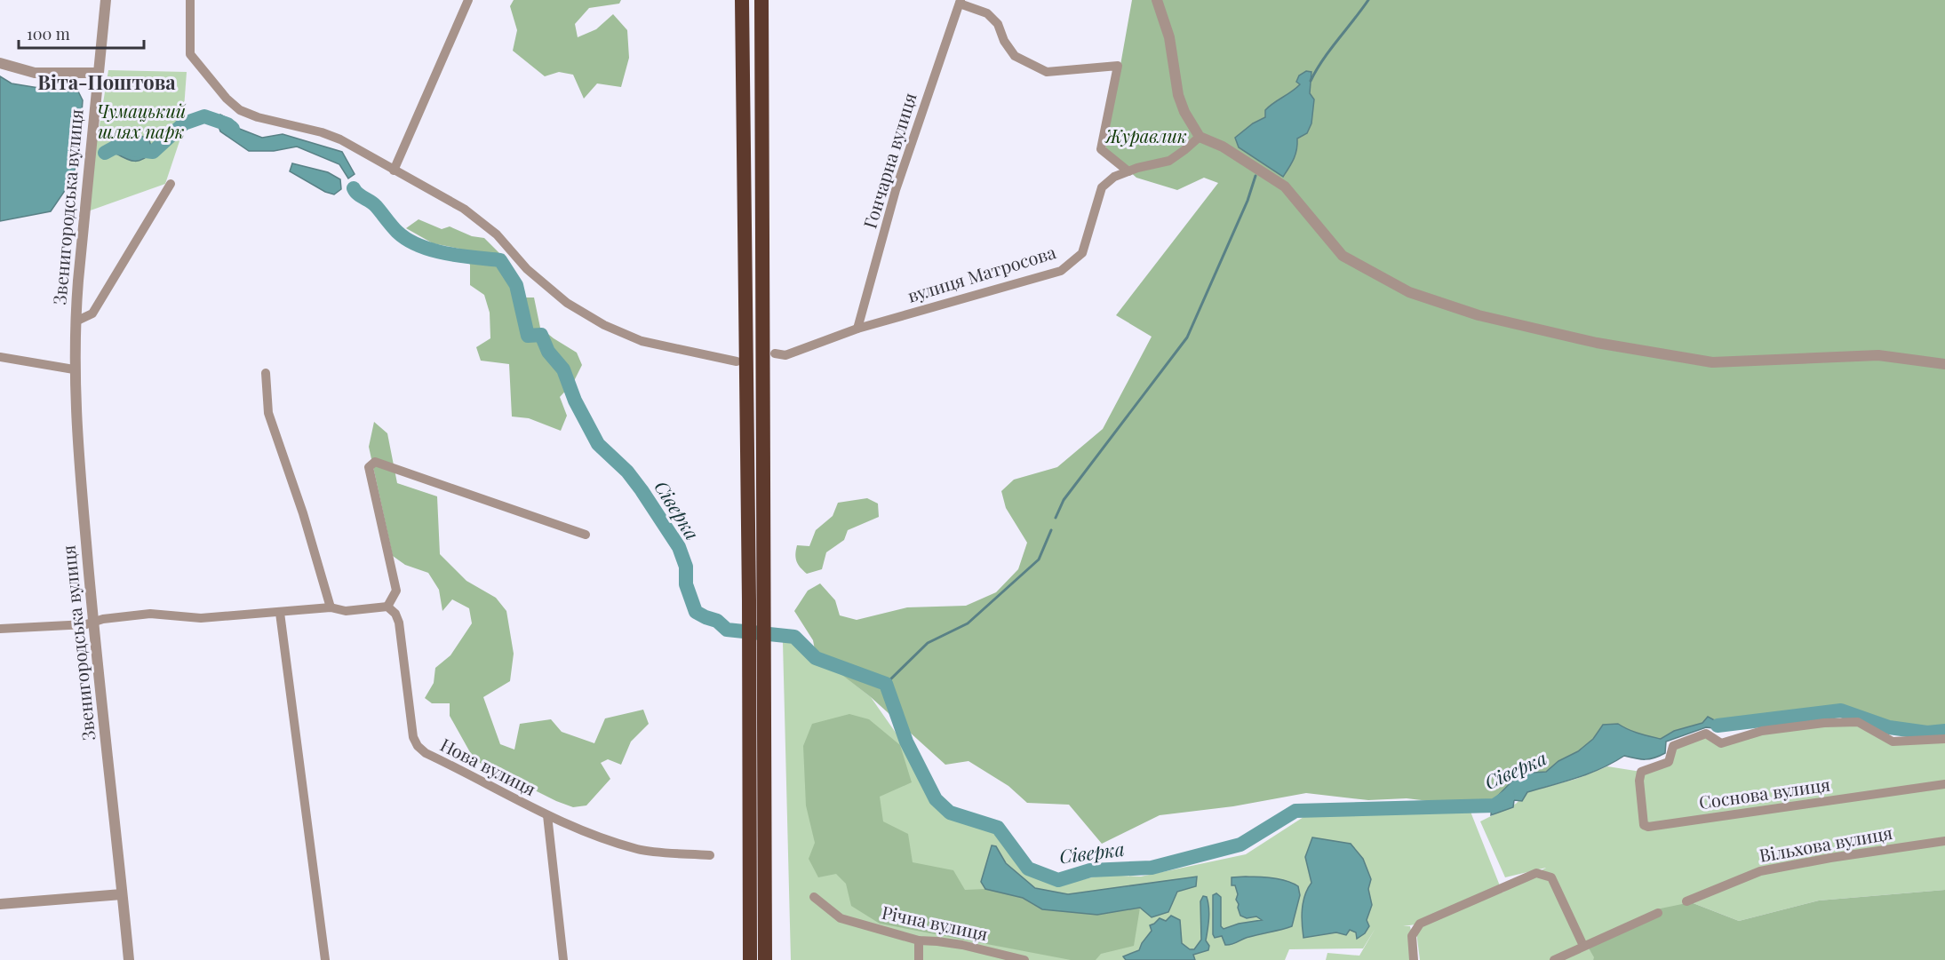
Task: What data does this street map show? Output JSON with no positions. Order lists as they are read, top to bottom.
{
  "streets": {
    "street": [
      "Гончарна вулиця",
      "Звенигородська вулиця",
      "вулиця Матросова",
      "Нова вулиця",
      "Соснова вулиця",
      "Вільхова вулиця",
      "Річна вулиця"
    ]
  },
  "crossings": [
    ["Гончарна вулиця", "вулиця Матросова"]
  ],
  "districts": ["Віта-Поштова"],
  "water": ["Сіверка"],
  "parks": ["Чумацький шлях парк", "Журавлик"],
  "scale_bar": "100 m"
}
